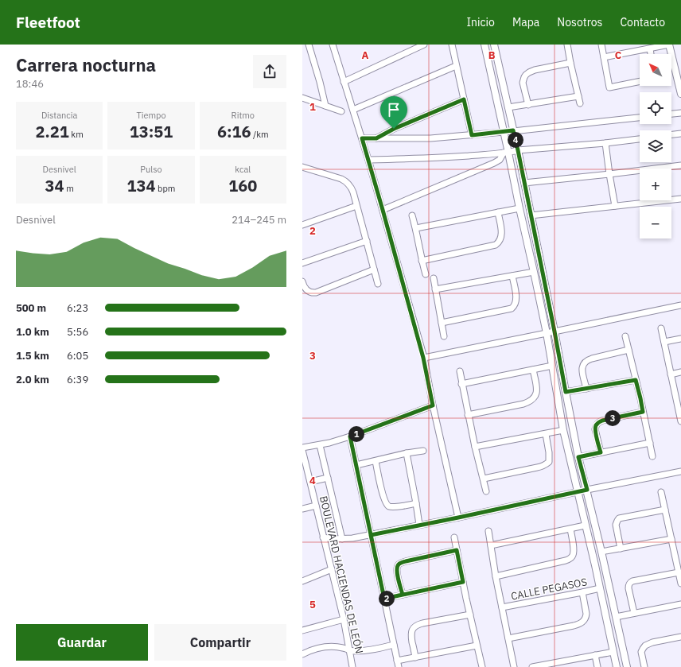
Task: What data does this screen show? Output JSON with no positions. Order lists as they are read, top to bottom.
{
  "streets": {
    "street": ["BOULEVARD HACIENDAS DE LEÓN", "CALLE PEGASOS"]
  },
  "north": "top left",
  "page": {
    "header": "Fleetfoot",
    "nav": [
      "Inicio",
      "Mapa",
      "Nosotros",
      "Contacto"
    ],
    "heading": ["Carrera nocturna", "18:46"],
    "map_buttons": ["+", "−"],
    "stats": [
      ["Distancia", "2.21 km"],
      ["Tiempo", "13:51"],
      ["Ritmo", "6:16 /km"],
      ["Desnivel", "34 m"],
      ["Pulso", "134 bpm"],
      ["kcal", "160"]
    ],
    "pins": [
      "4",
      "3",
      "1",
      "2"
    ],
    "chart": ["Desnivel", "214–245 m"],
    "list": [
      {
        "name": "500 m",
        "note": "6:23"
      },
      {
        "name": "1.0 km",
        "note": "5:56"
      },
      {
        "name": "1.5 km",
        "note": "6:05"
      },
      {
        "name": "2.0 km",
        "note": "6:39"
      }
    ],
    "buttons": ["Guardar", "Compartir"]
  },
  "grid": {
    "columns": ["A", "B", "C"],
    "rows": [
      "1",
      "2",
      "3",
      "4",
      "5"
    ]
  }
}
